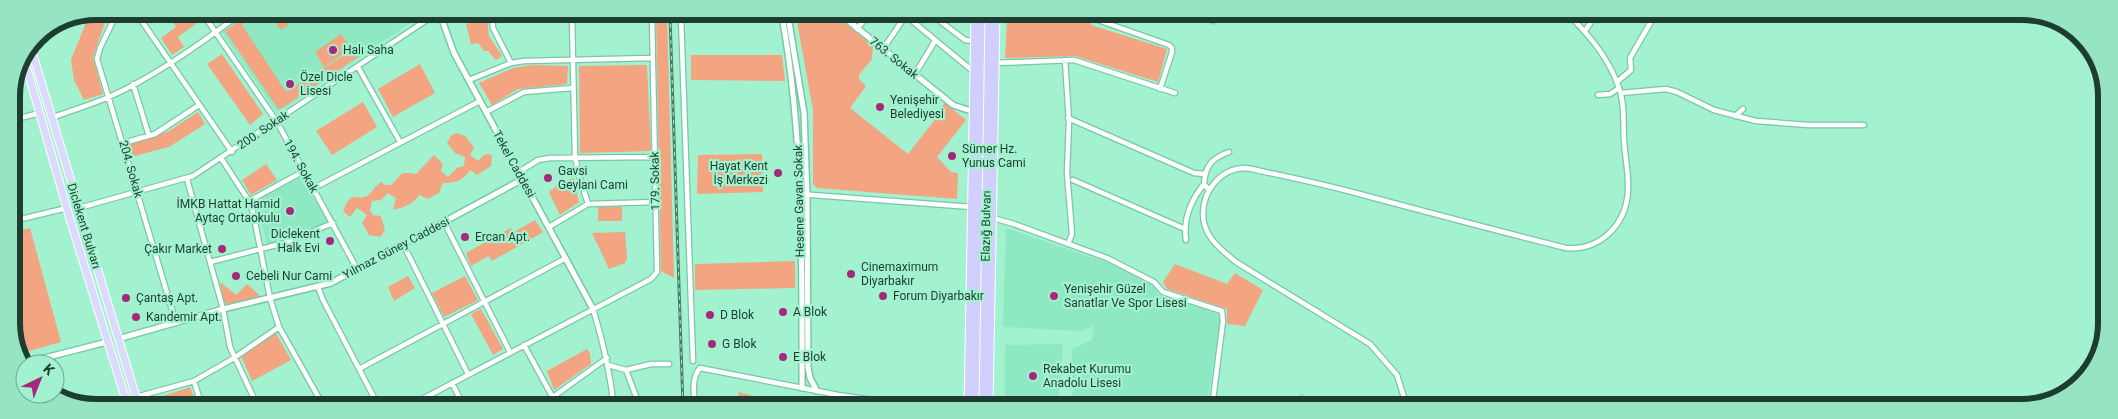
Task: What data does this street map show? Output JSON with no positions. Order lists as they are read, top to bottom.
{
  "streets": {
    "highway": ["Elazığ Bulvarı"],
    "main road": ["Diclekent Bulvarı"],
    "street": [
      "763. Sokak",
      "200. Sokak",
      "Tekel Caddesi",
      "194. Sokak",
      "204. Sokak",
      "179. Sokak",
      "Hesene Gavan Sokak",
      "Yılmaz Güney Caddesi"
    ]
  },
  "crossings": [
    ["200. Sokak", "194. Sokak"],
    ["200. Sokak", "204. Sokak"],
    ["200. Sokak", "Diclekent Bulvarı"],
    ["Tekel Caddesi", "179. Sokak"],
    ["Tekel Caddesi", "Yılmaz Güney Caddesi"],
    ["194. Sokak", "Yılmaz Güney Caddesi"],
    ["204. Sokak", "Yılmaz Güney Caddesi"],
    ["Diclekent Bulvarı", "Yılmaz Güney Caddesi"]
  ],
  "places": [
    "Halı Saha",
    "Özel Dicle Lisesi",
    "Yenişehir Belediyesi",
    "Sümer Hz. Yunus Cami",
    "Hayat Kent İş Merkezi",
    "Gavsi Geylani Cami",
    "İMKB Hattat Hamid Aytaç Ortaokulu",
    "Ercan Apt.",
    "Diclekent Halk Evi",
    "Çakır Market",
    "Cinemaximum Diyarbakır",
    "Cebeli Nur Cami",
    "Forum Diyarbakır",
    "Yenişehir Güzel Sanatlar Ve Spor Lisesi",
    "Çantaş Apt.",
    "A Blok",
    "D Blok",
    "Kandemir Apt.",
    "G Blok",
    "E Blok",
    "Rekabet Kurumu Anadolu Lisesi"
  ],
  "north": "top right"
}
